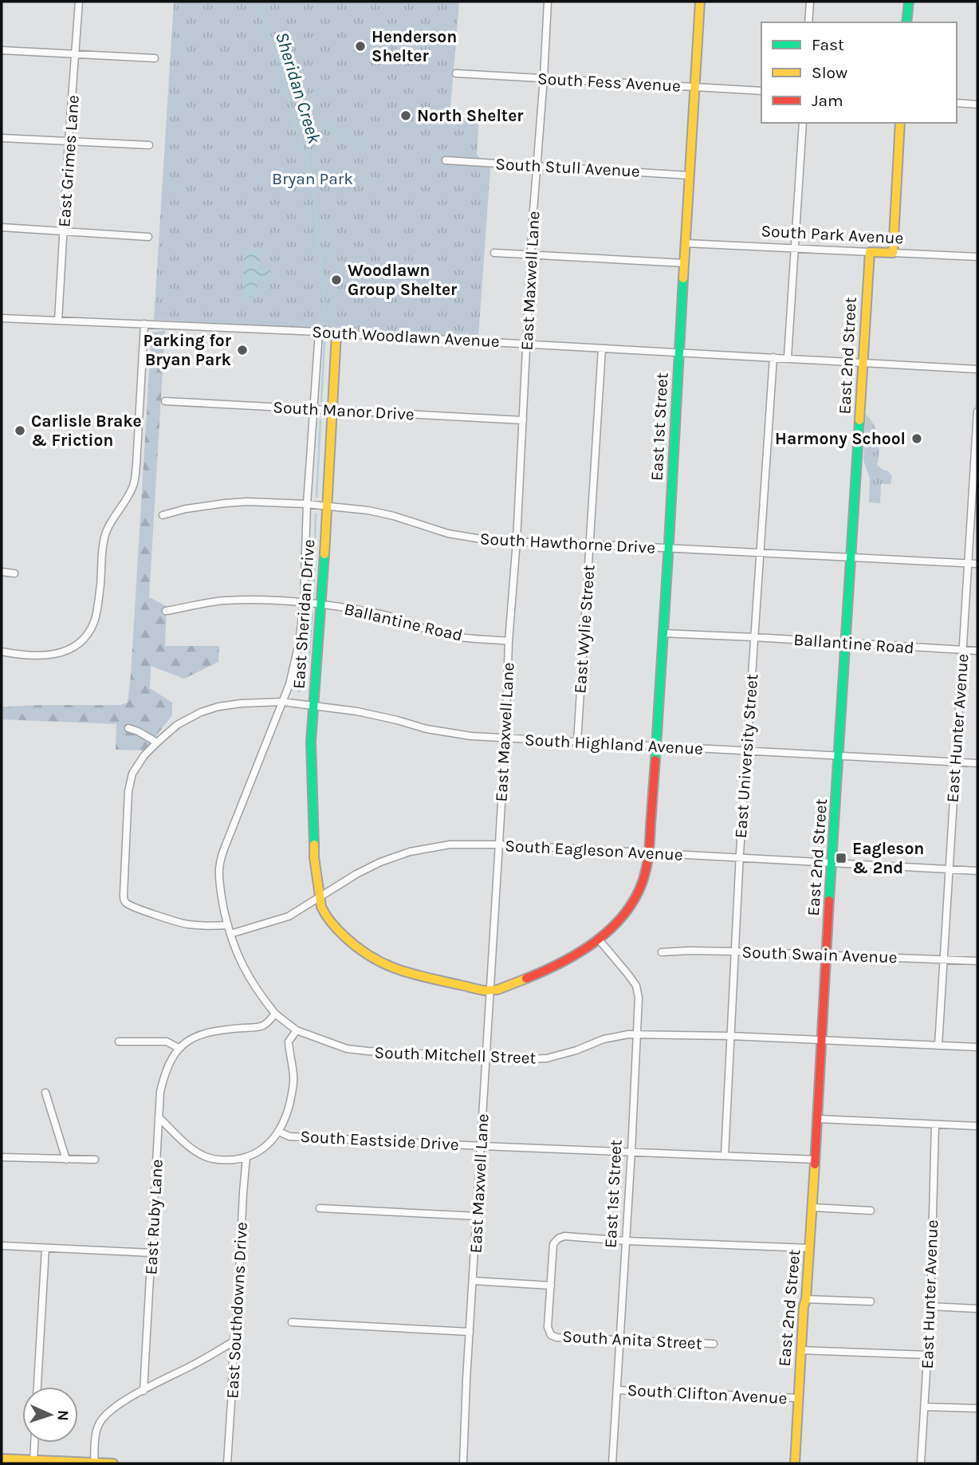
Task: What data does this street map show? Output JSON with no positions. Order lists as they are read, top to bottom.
{
  "streets": {
    "street": [
      "South Fess Avenue",
      "East Grimes Lane",
      "South Stull Avenue",
      "South Park Avenue",
      "East Maxwell Lane",
      "South Woodlawn Avenue",
      "East 2nd Street",
      "South Manor Drive",
      "East 1st Street",
      "South Hawthorne Drive",
      "East Sheridan Drive",
      "Ballantine Road",
      "East Wylie Street",
      "East Hunter Avenue",
      "South Highland Avenue",
      "East University Street",
      "South Eagleson Avenue",
      "South Swain Avenue",
      "South Mitchell Street",
      "South Eastside Drive",
      "East Ruby Lane",
      "East Southdowns Drive",
      "South Anita Street",
      "South Clifton Avenue"
    ]
  },
  "crossings": [
    ["South Fess Avenue", "East Maxwell Lane"],
    ["South Fess Avenue", "East 1st Street"],
    ["East Grimes Lane", "South Woodlawn Avenue"],
    ["South Stull Avenue", "East Maxwell Lane"],
    ["South Stull Avenue", "East 1st Street"],
    ["South Park Avenue", "East 2nd Street"],
    ["South Park Avenue", "East 1st Street"],
    ["East Maxwell Lane", "South Woodlawn Avenue"],
    ["East Maxwell Lane", "South Manor Drive"],
    ["East Maxwell Lane", "East 1st Street"],
    ["East Maxwell Lane", "South Hawthorne Drive"],
    ["East Maxwell Lane", "East Sheridan Drive"],
    ["East Maxwell Lane", "Ballantine Road"],
    ["East Maxwell Lane", "South Highland Avenue"],
    ["East Maxwell Lane", "South Eagleson Avenue"],
    ["East Maxwell Lane", "South Mitchell Street"],
    ["East Maxwell Lane", "South Eastside Drive"],
    ["South Woodlawn Avenue", "East 2nd Street"],
    ["South Woodlawn Avenue", "East 1st Street"],
    ["South Woodlawn Avenue", "East Sheridan Drive"],
    ["South Woodlawn Avenue", "East Wylie Street"],
    ["South Woodlawn Avenue", "East University Street"],
    ["East 2nd Street", "South Hawthorne Drive"],
    ["East 2nd Street", "Ballantine Road"],
    ["East 2nd Street", "South Highland Avenue"],
    ["East 2nd Street", "South Eagleson Avenue"],
    ["East 2nd Street", "South Swain Avenue"],
    ["East 2nd Street", "South Mitchell Street"],
    ["East 2nd Street", "South Eastside Drive"],
    ["East 2nd Street", "South Clifton Avenue"],
    ["South Manor Drive", "East Sheridan Drive"],
    ["East 1st Street", "South Hawthorne Drive"],
    ["East 1st Street", "East Sheridan Drive"],
    ["East 1st Street", "Ballantine Road"],
    ["East 1st Street", "South Highland Avenue"],
    ["East 1st Street", "South Eagleson Avenue"],
    ["East 1st Street", "South Mitchell Street"],
    ["East 1st Street", "South Eastside Drive"],
    ["East 1st Street", "South Anita Street"],
    ["East 1st Street", "South Clifton Avenue"],
    ["South Hawthorne Drive", "East Sheridan Drive"],
    ["South Hawthorne Drive", "East Wylie Street"],
    ["South Hawthorne Drive", "East Hunter Avenue"],
    ["South Hawthorne Drive", "East University Street"],
    ["East Sheridan Drive", "Ballantine Road"],
    ["East Sheridan Drive", "South Highland Avenue"],
    ["East Sheridan Drive", "South Eagleson Avenue"],
    ["Ballantine Road", "East Hunter Avenue"],
    ["Ballantine Road", "East University Street"],
    ["East Wylie Street", "South Highland Avenue"],
    ["East Hunter Avenue", "South Highland Avenue"],
    ["East Hunter Avenue", "South Eagleson Avenue"],
    ["East Hunter Avenue", "South Swain Avenue"],
    ["East Hunter Avenue", "South Mitchell Street"],
    ["South Highland Avenue", "East University Street"],
    ["East University Street", "South Eagleson Avenue"],
    ["East University Street", "South Swain Avenue"],
    ["East University Street", "South Mitchell Street"],
    ["East University Street", "South Eastside Drive"],
    ["South Mitchell Street", "South Eastside Drive"],
    ["South Mitchell Street", "East Ruby Lane"],
    ["South Mitchell Street", "East Southdowns Drive"],
    ["South Eastside Drive", "East Ruby Lane"],
    ["South Eastside Drive", "East Southdowns Drive"],
    ["East Ruby Lane", "East Southdowns Drive"]
  ],
  "water": ["Sheridan Creek"],
  "parks": ["Bryan Park"],
  "places": {
    "other": [
      "Henderson Shelter",
      "North Shelter",
      "Woodlawn Group Shelter",
      "Parking for Bryan Park",
      "Carlisle Brake & Friction",
      "Harmony School"
    ],
    "transit": ["Eagleson & 2nd"]
  },
  "legend": ["Fast", "Slow", "Jam"],
  "north": "right"
}
